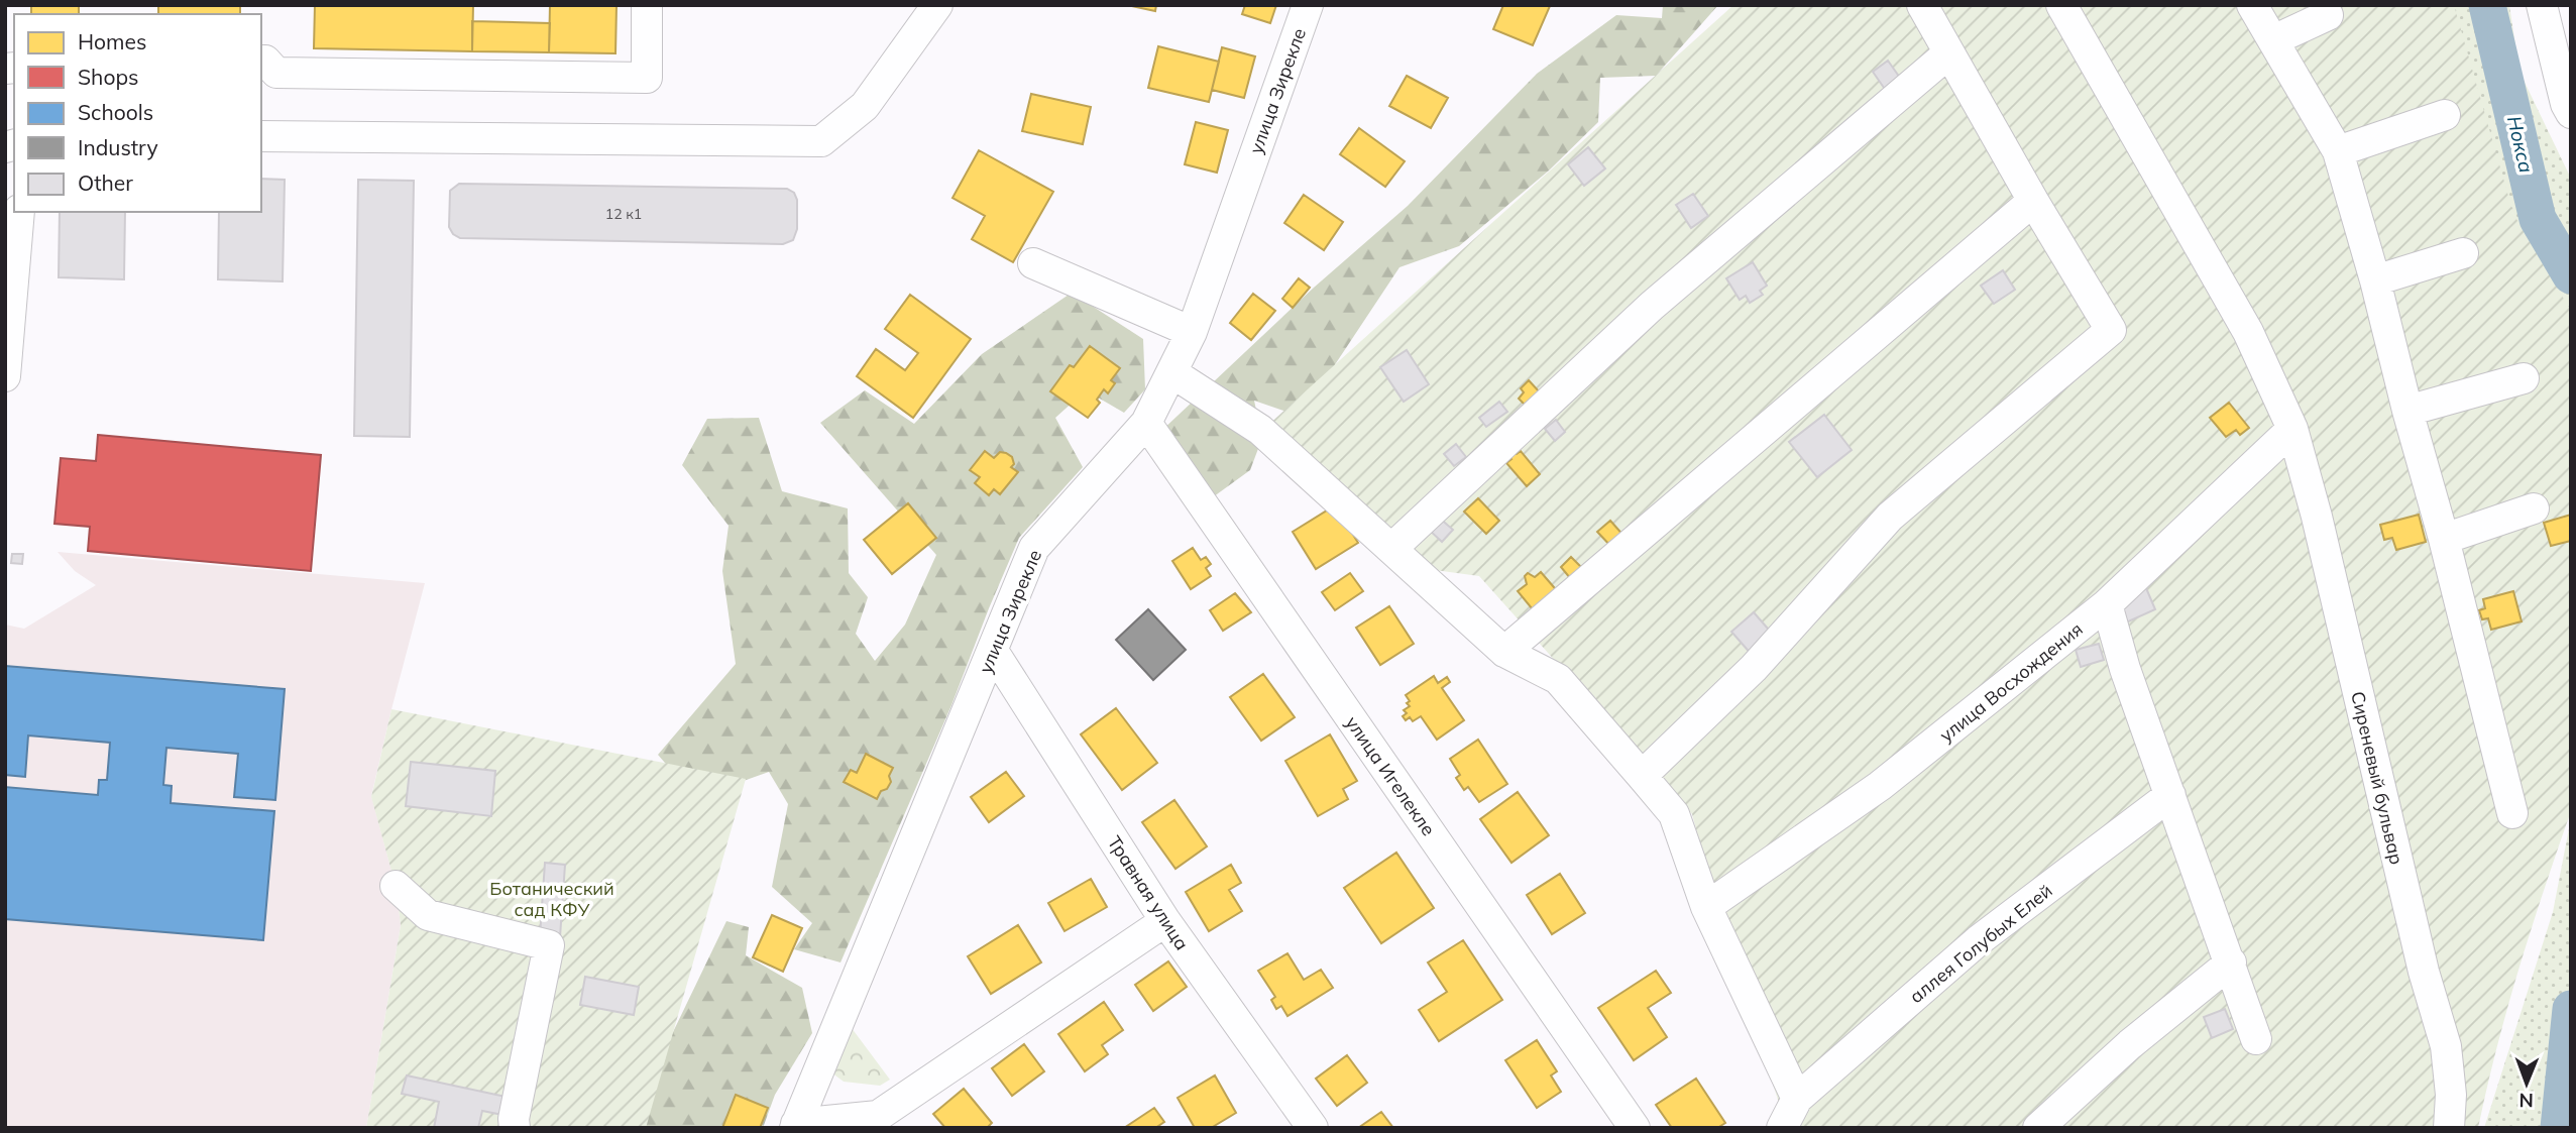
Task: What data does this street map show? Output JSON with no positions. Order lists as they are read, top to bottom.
{
  "streets": {
    "street": [
      "улица Зирекле",
      "улица Восхождения",
      "улица Игелекле",
      "Сиреневый бульвар",
      "Травная улица",
      "аллея Голубых Елей"
    ]
  },
  "crossings": [
    ["улица Зирекле", "улица Игелекле"],
    ["улица Зирекле", "Травная улица"],
    ["улица Восхождения", "Сиреневый бульвар"]
  ],
  "water": ["Нокса"],
  "parks": ["Ботанический сад КФУ"],
  "house_numbers": ["12 к1"],
  "legend": [
    "Homes",
    "Shops",
    "Schools",
    "Industry",
    "Other"
  ],
  "north": "bottom"
}
